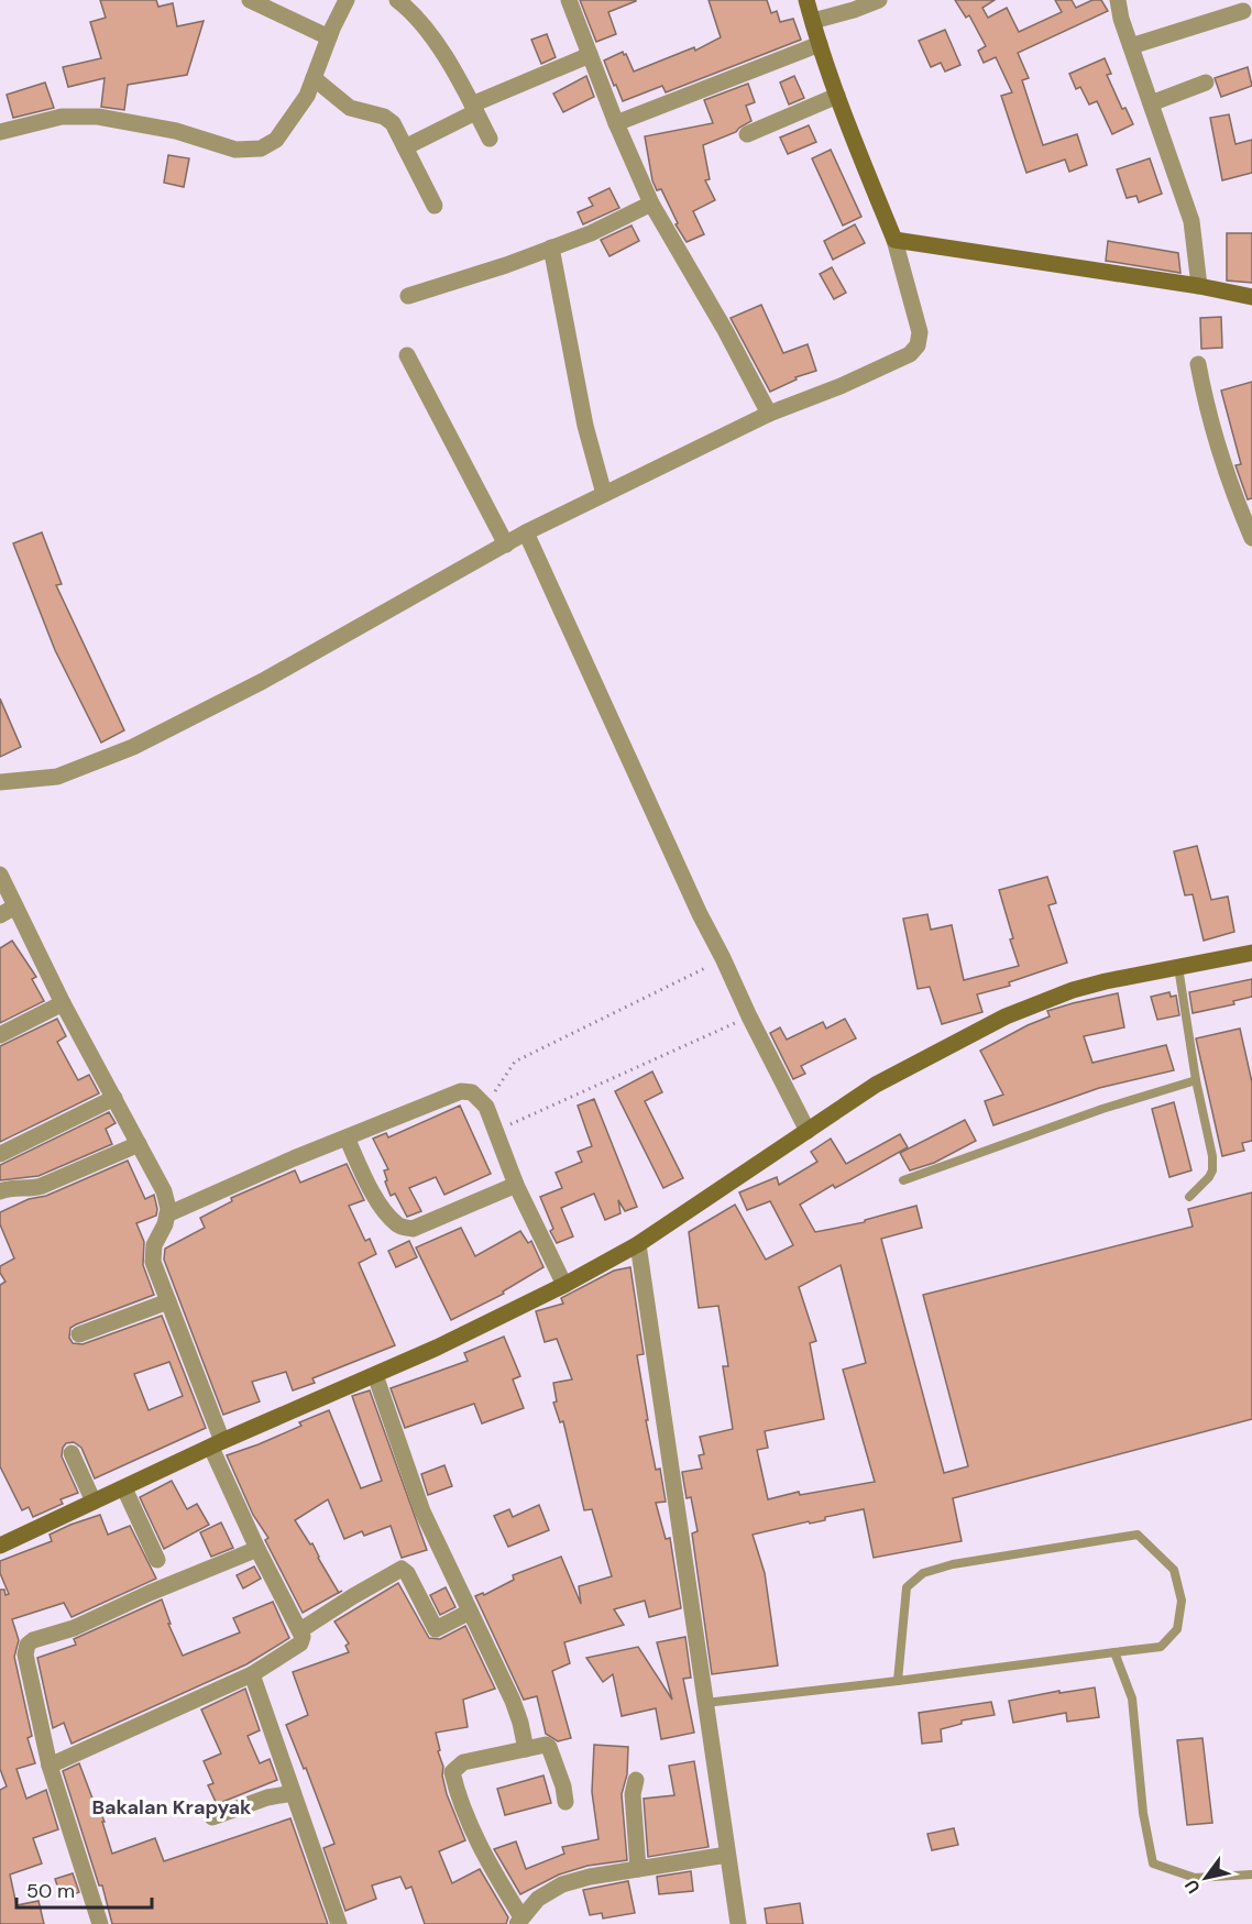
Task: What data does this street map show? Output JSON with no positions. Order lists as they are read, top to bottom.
{
  "districts": ["Bakalan Krapyak"],
  "scale_bar": "50 m",
  "north": "bottom left"
}
